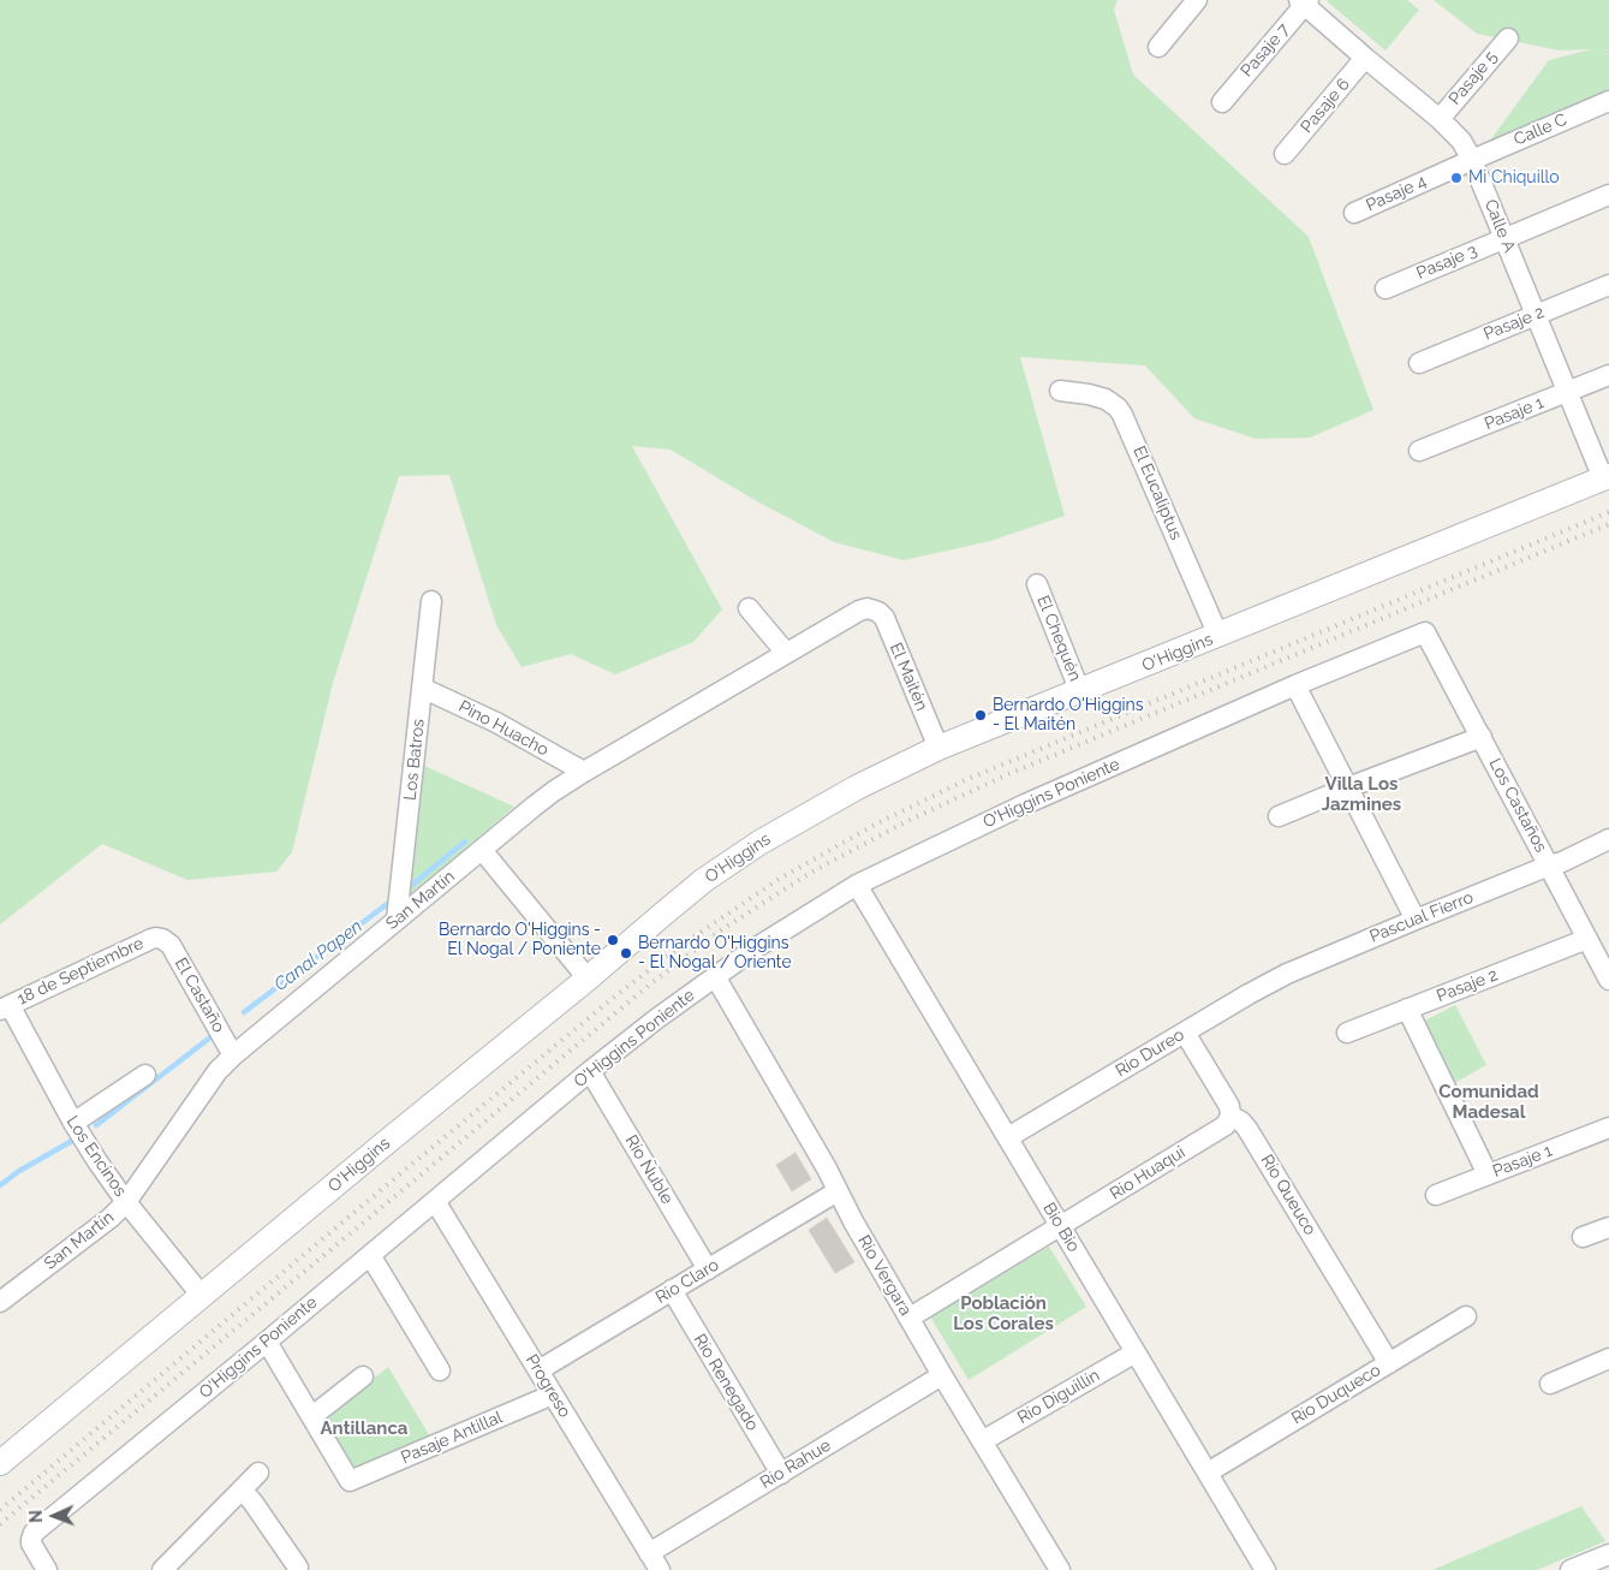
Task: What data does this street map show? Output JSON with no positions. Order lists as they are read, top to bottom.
{
  "streets": {
    "street": [
      "Pasaje 7",
      "Pasaje 5",
      "Pasaje 6",
      "Calle C",
      "Pasaje 4",
      "Calle A",
      "Pasaje 3",
      "Pasaje 2",
      "Pasaje 1",
      "El Eucaliptus",
      "El Chequén",
      "O'Higgins",
      "El Maitén",
      "Pino Huacho",
      "Los Batros",
      "O'Higgins Poniente",
      "Los Castaños",
      "San Martín",
      "Pascual Fierro",
      "18 de Septiembre",
      "El Castaño",
      "Río Dureo",
      "Los Encinos",
      "Río Ñuble",
      "Río Huaqui",
      "Río Queuco",
      "Bio Bio",
      "Río Vergara",
      "Río Claro",
      "Río Renegado",
      "Progreso",
      "Río Duqueco",
      "Río Diguillín",
      "Pasaje Antillal",
      "Río Rahue"
    ]
  },
  "crossings": [
    ["Pasaje 7", "Calle A"],
    ["Pasaje 5", "Calle A"],
    ["Pasaje 6", "Calle A"],
    ["Calle C", "Pasaje 4"],
    ["Calle C", "Calle A"],
    ["Pasaje 4", "Calle A"],
    ["Calle A", "Pasaje 3"],
    ["Calle A", "Pasaje 2"],
    ["Calle A", "Pasaje 1"],
    ["Calle A", "O'Higgins"],
    ["Pasaje 2", "Los Castaños"],
    ["El Eucaliptus", "O'Higgins"],
    ["El Chequén", "O'Higgins"],
    ["O'Higgins", "El Maitén"],
    ["O'Higgins", "Los Encinos"],
    ["El Maitén", "San Martín"],
    ["Pino Huacho", "Los Batros"],
    ["Pino Huacho", "San Martín"],
    ["Los Batros", "San Martín"],
    ["O'Higgins Poniente", "Los Castaños"],
    ["O'Higgins Poniente", "Río Ñuble"],
    ["O'Higgins Poniente", "Bio Bio"],
    ["O'Higgins Poniente", "Río Vergara"],
    ["O'Higgins Poniente", "Progreso"],
    ["Los Castaños", "Pascual Fierro"],
    ["San Martín", "El Castaño"],
    ["San Martín", "Los Encinos"],
    ["Pascual Fierro", "Río Dureo"],
    ["18 de Septiembre", "El Castaño"],
    ["18 de Septiembre", "Los Encinos"],
    ["Río Dureo", "Río Queuco"],
    ["Río Dureo", "Bio Bio"],
    ["Río Ñuble", "Río Claro"],
    ["Río Huaqui", "Río Queuco"],
    ["Río Huaqui", "Bio Bio"],
    ["Río Huaqui", "Río Vergara"],
    ["Río Queuco", "Río Duqueco"],
    ["Bio Bio", "Río Duqueco"],
    ["Bio Bio", "Río Diguillín"],
    ["Río Vergara", "Río Claro"],
    ["Río Vergara", "Río Diguillín"],
    ["Río Vergara", "Río Rahue"],
    ["Río Claro", "Río Renegado"],
    ["Río Claro", "Progreso"],
    ["Río Renegado", "Río Rahue"],
    ["Progreso", "Pasaje Antillal"],
    ["Progreso", "Río Rahue"]
  ],
  "districts": [
    "Villa Los Jazmines",
    "Comunidad Madesal",
    "Población Los Corales",
    "Antillanca"
  ],
  "water": ["Canal Papen"],
  "places": [
    "Mi Chiquillo",
    "Bernardo O'Higgins - El Maitén",
    "Bernardo O'Higgins - El Nogal / Poniente",
    "Bernardo O'Higgins - El Nogal / Oriente"
  ],
  "north": "left"
}
